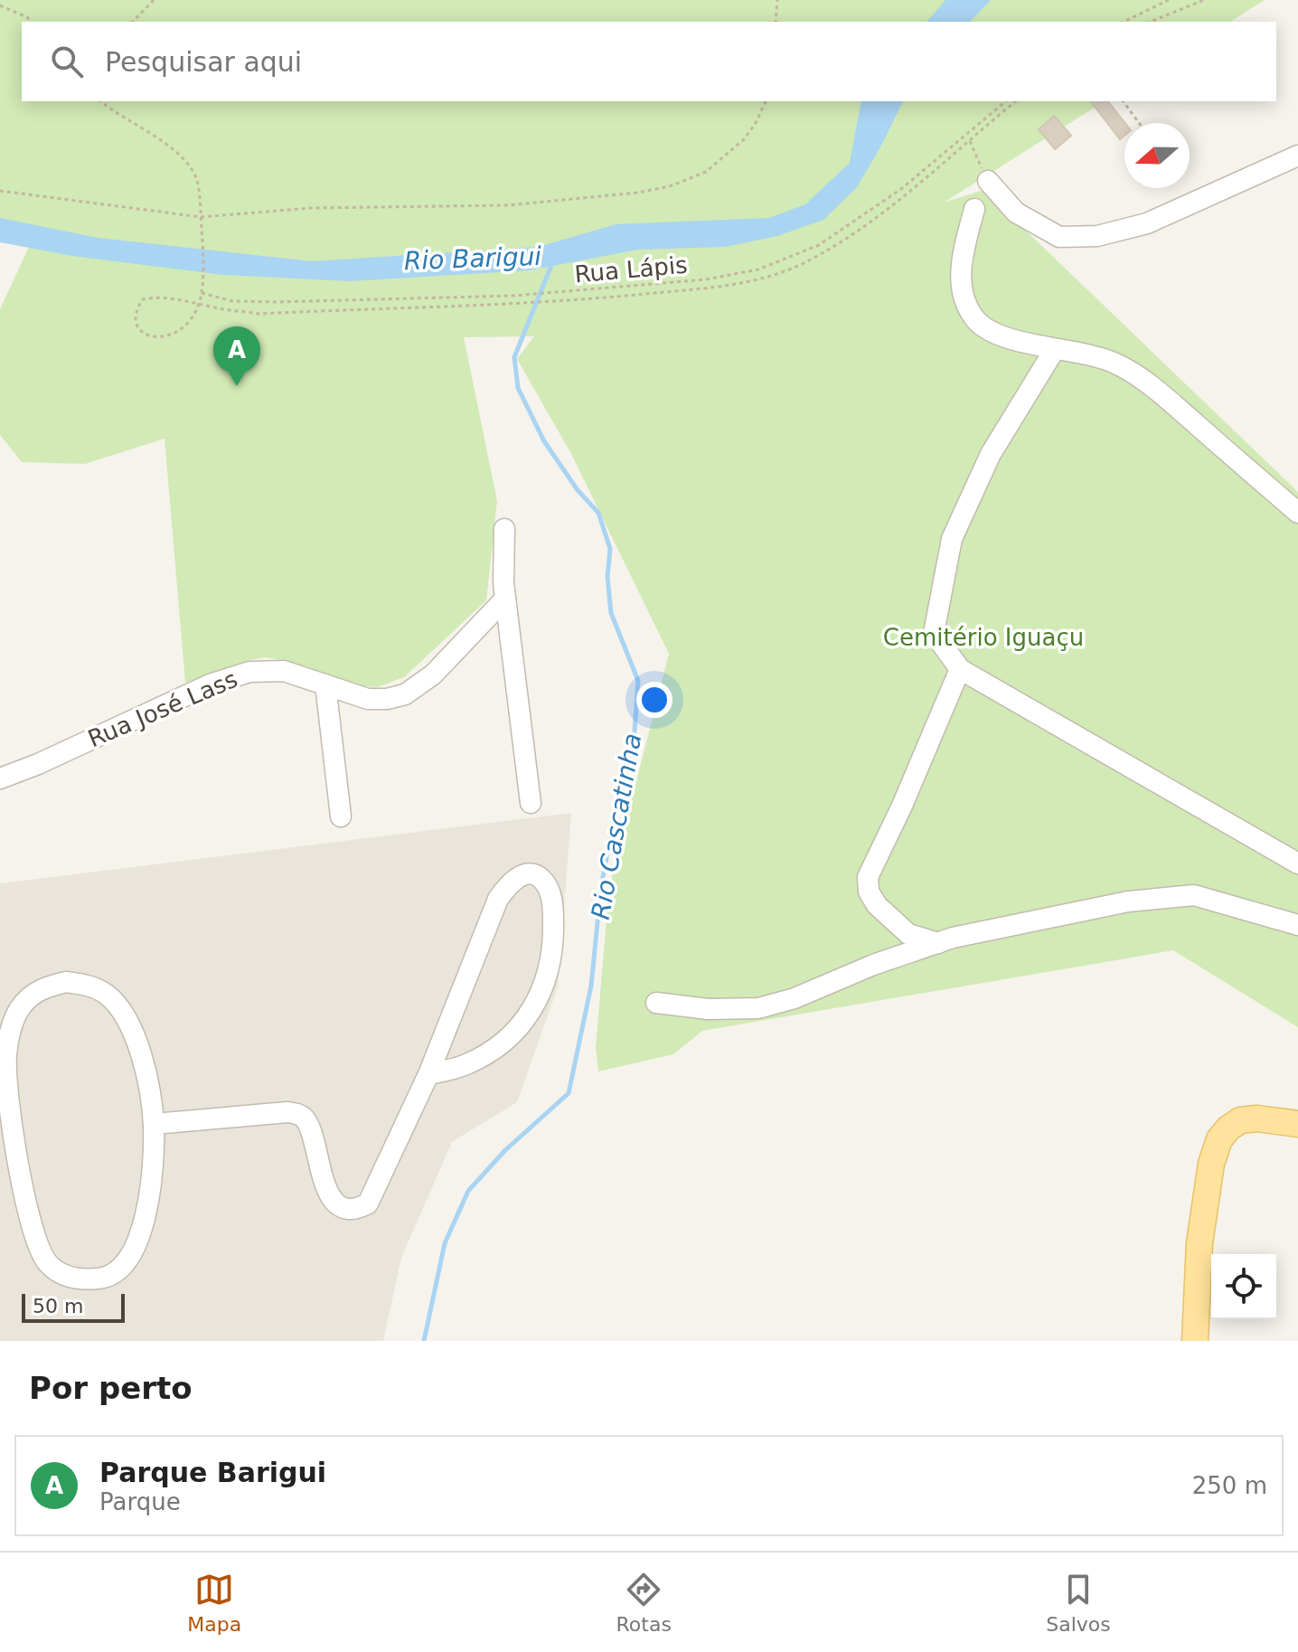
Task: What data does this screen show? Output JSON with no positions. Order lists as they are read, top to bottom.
{
  "streets": {
    "street": ["Rua José Lass"],
    "path": ["Rua Lápis"]
  },
  "water": ["Rio Barigui", "Rio Cascatinha"],
  "parks": ["Cemitério Iguaçu"],
  "scale_bar": "50 m",
  "north": "left",
  "page": {
    "search": "Pesquisar aqui",
    "pins": "A",
    "scale": "50 m",
    "heading": "Por perto",
    "list": [
      {
        "mark": "A",
        "name": "Parque Barigui",
        "note": "Parque",
        "value": "250 m"
      }
    ],
    "nav": ["Mapa", "Rotas", "Salvos"]
  }
}
